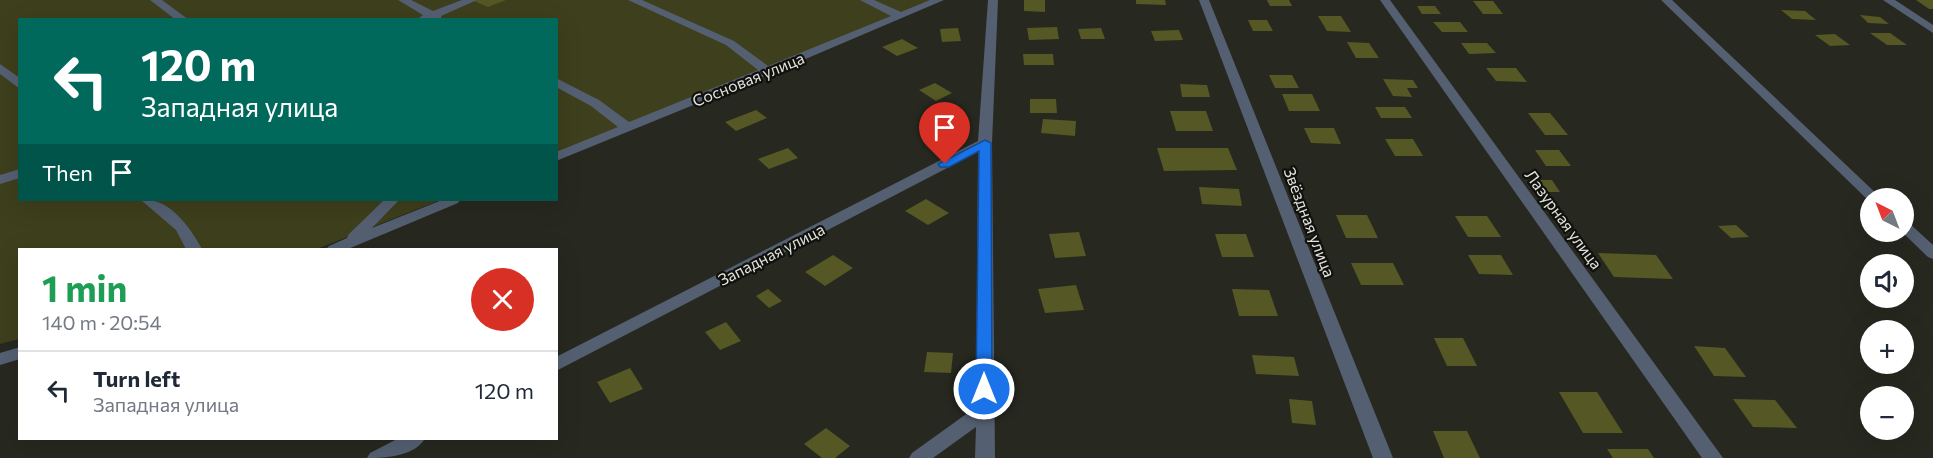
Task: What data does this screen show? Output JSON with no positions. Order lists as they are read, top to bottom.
{
  "streets": {
    "street": [
      "Сосновая улица",
      "Лазурная улица",
      "Звёздная улица",
      "Западная улица"
    ]
  },
  "north": "top left",
  "page": {
    "turn": ["120 m", "Западная улица"],
    "then": "Then",
    "map_buttons": ["+", "−"],
    "heading": ["1 min", "140 m · 20:54"],
    "list": [
      {
        "name": "Turn left",
        "note": "Западная улица",
        "value": "120 m"
      }
    ]
  }
}
